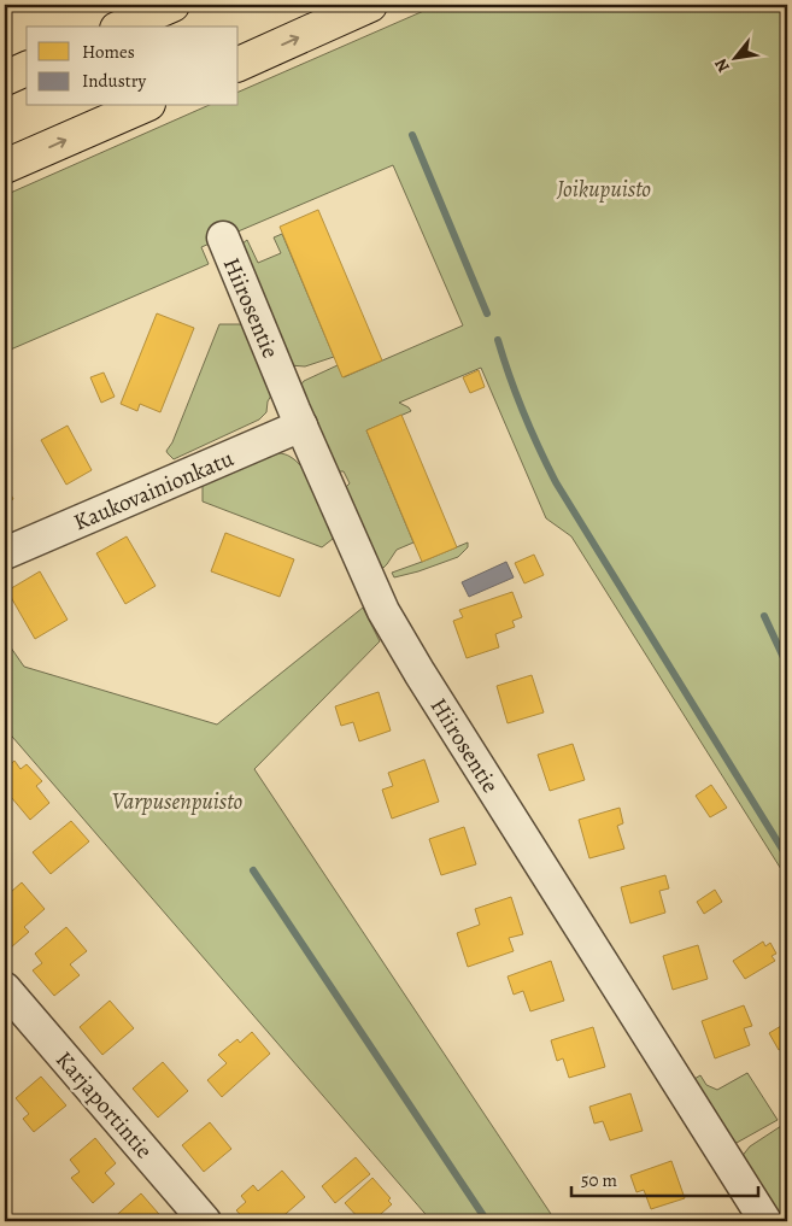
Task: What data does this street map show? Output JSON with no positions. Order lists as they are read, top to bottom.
{
  "streets": {
    "street": ["Hiirosentie", "Kaukovainionkatu", "Karjaportintie"]
  },
  "crossings": [
    ["Hiirosentie", "Kaukovainionkatu"]
  ],
  "parks": ["Joikupuisto", "Varpusenpuisto"],
  "legend": ["Homes", "Industry"],
  "scale_bar": "50 m",
  "north": "bottom left"
}
